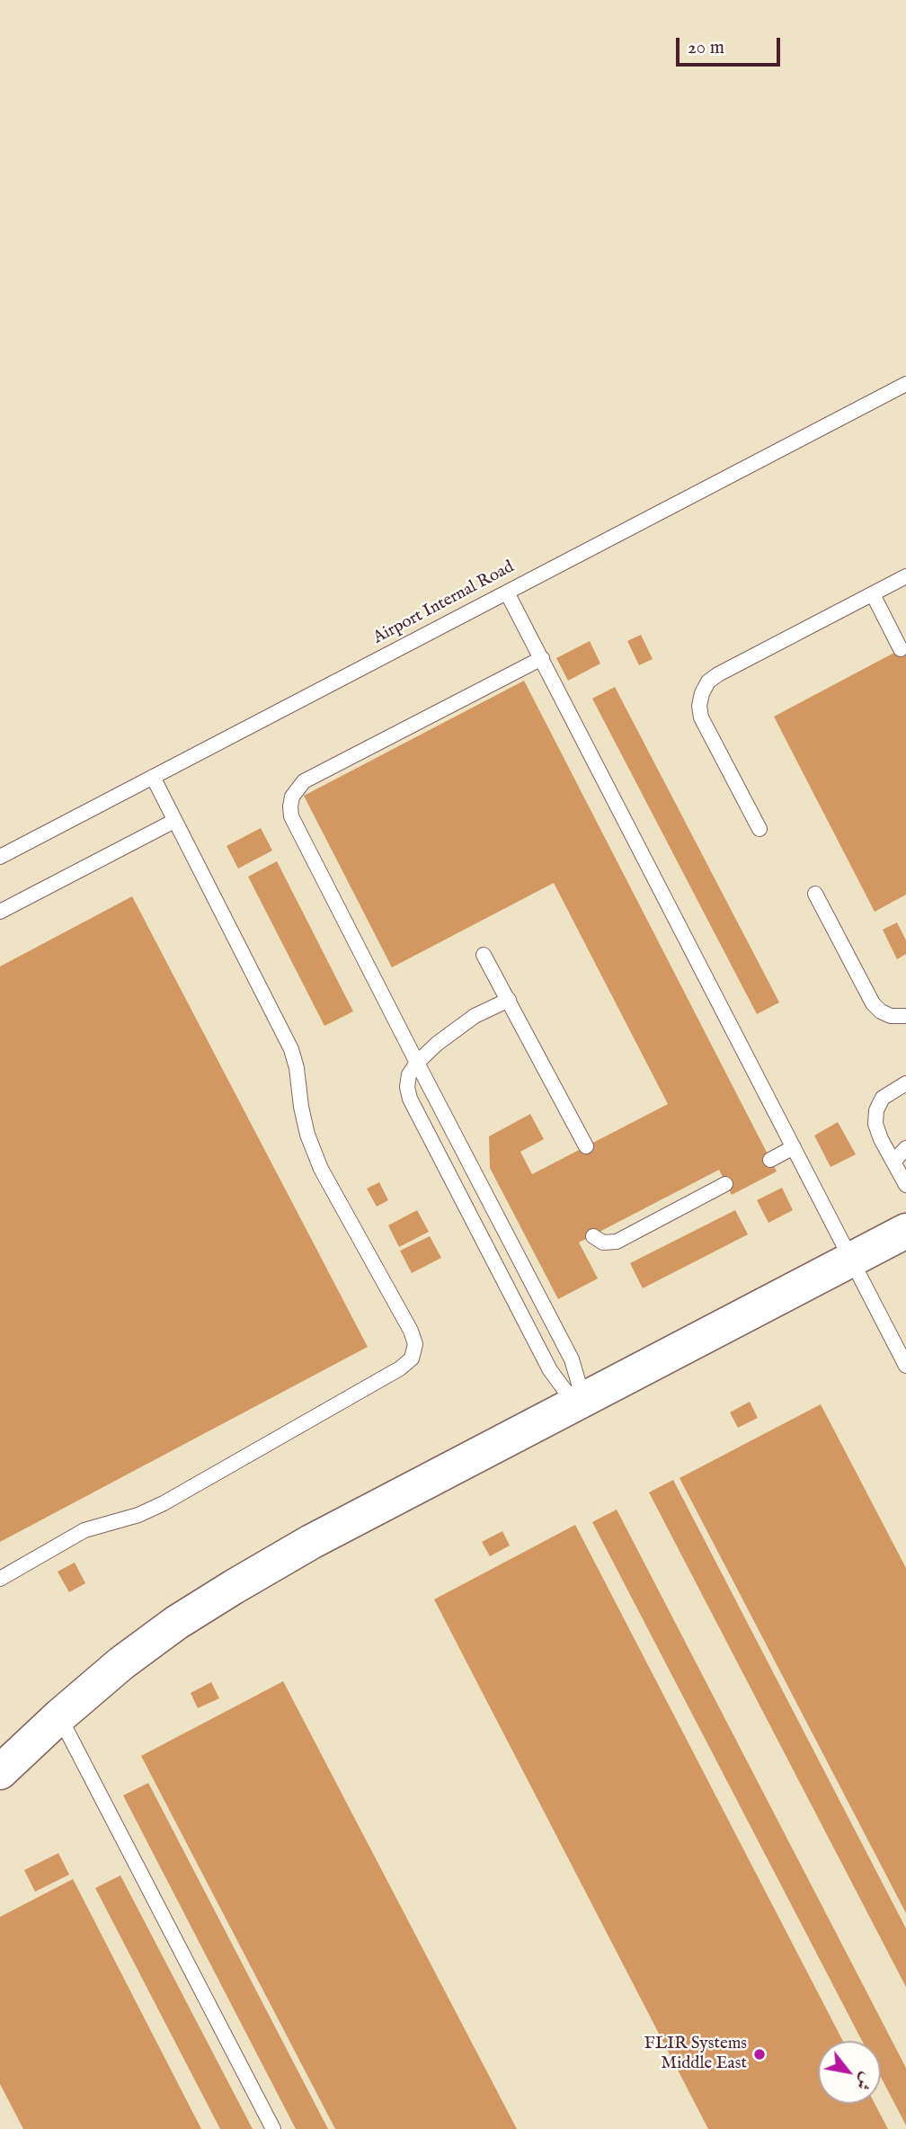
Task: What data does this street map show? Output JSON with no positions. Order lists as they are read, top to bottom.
{
  "streets": {
    "lane": ["Airport Internal Road"]
  },
  "places": ["FLIR Systems Middle East"],
  "scale_bar": "20 m",
  "north": "bottom right"
}
